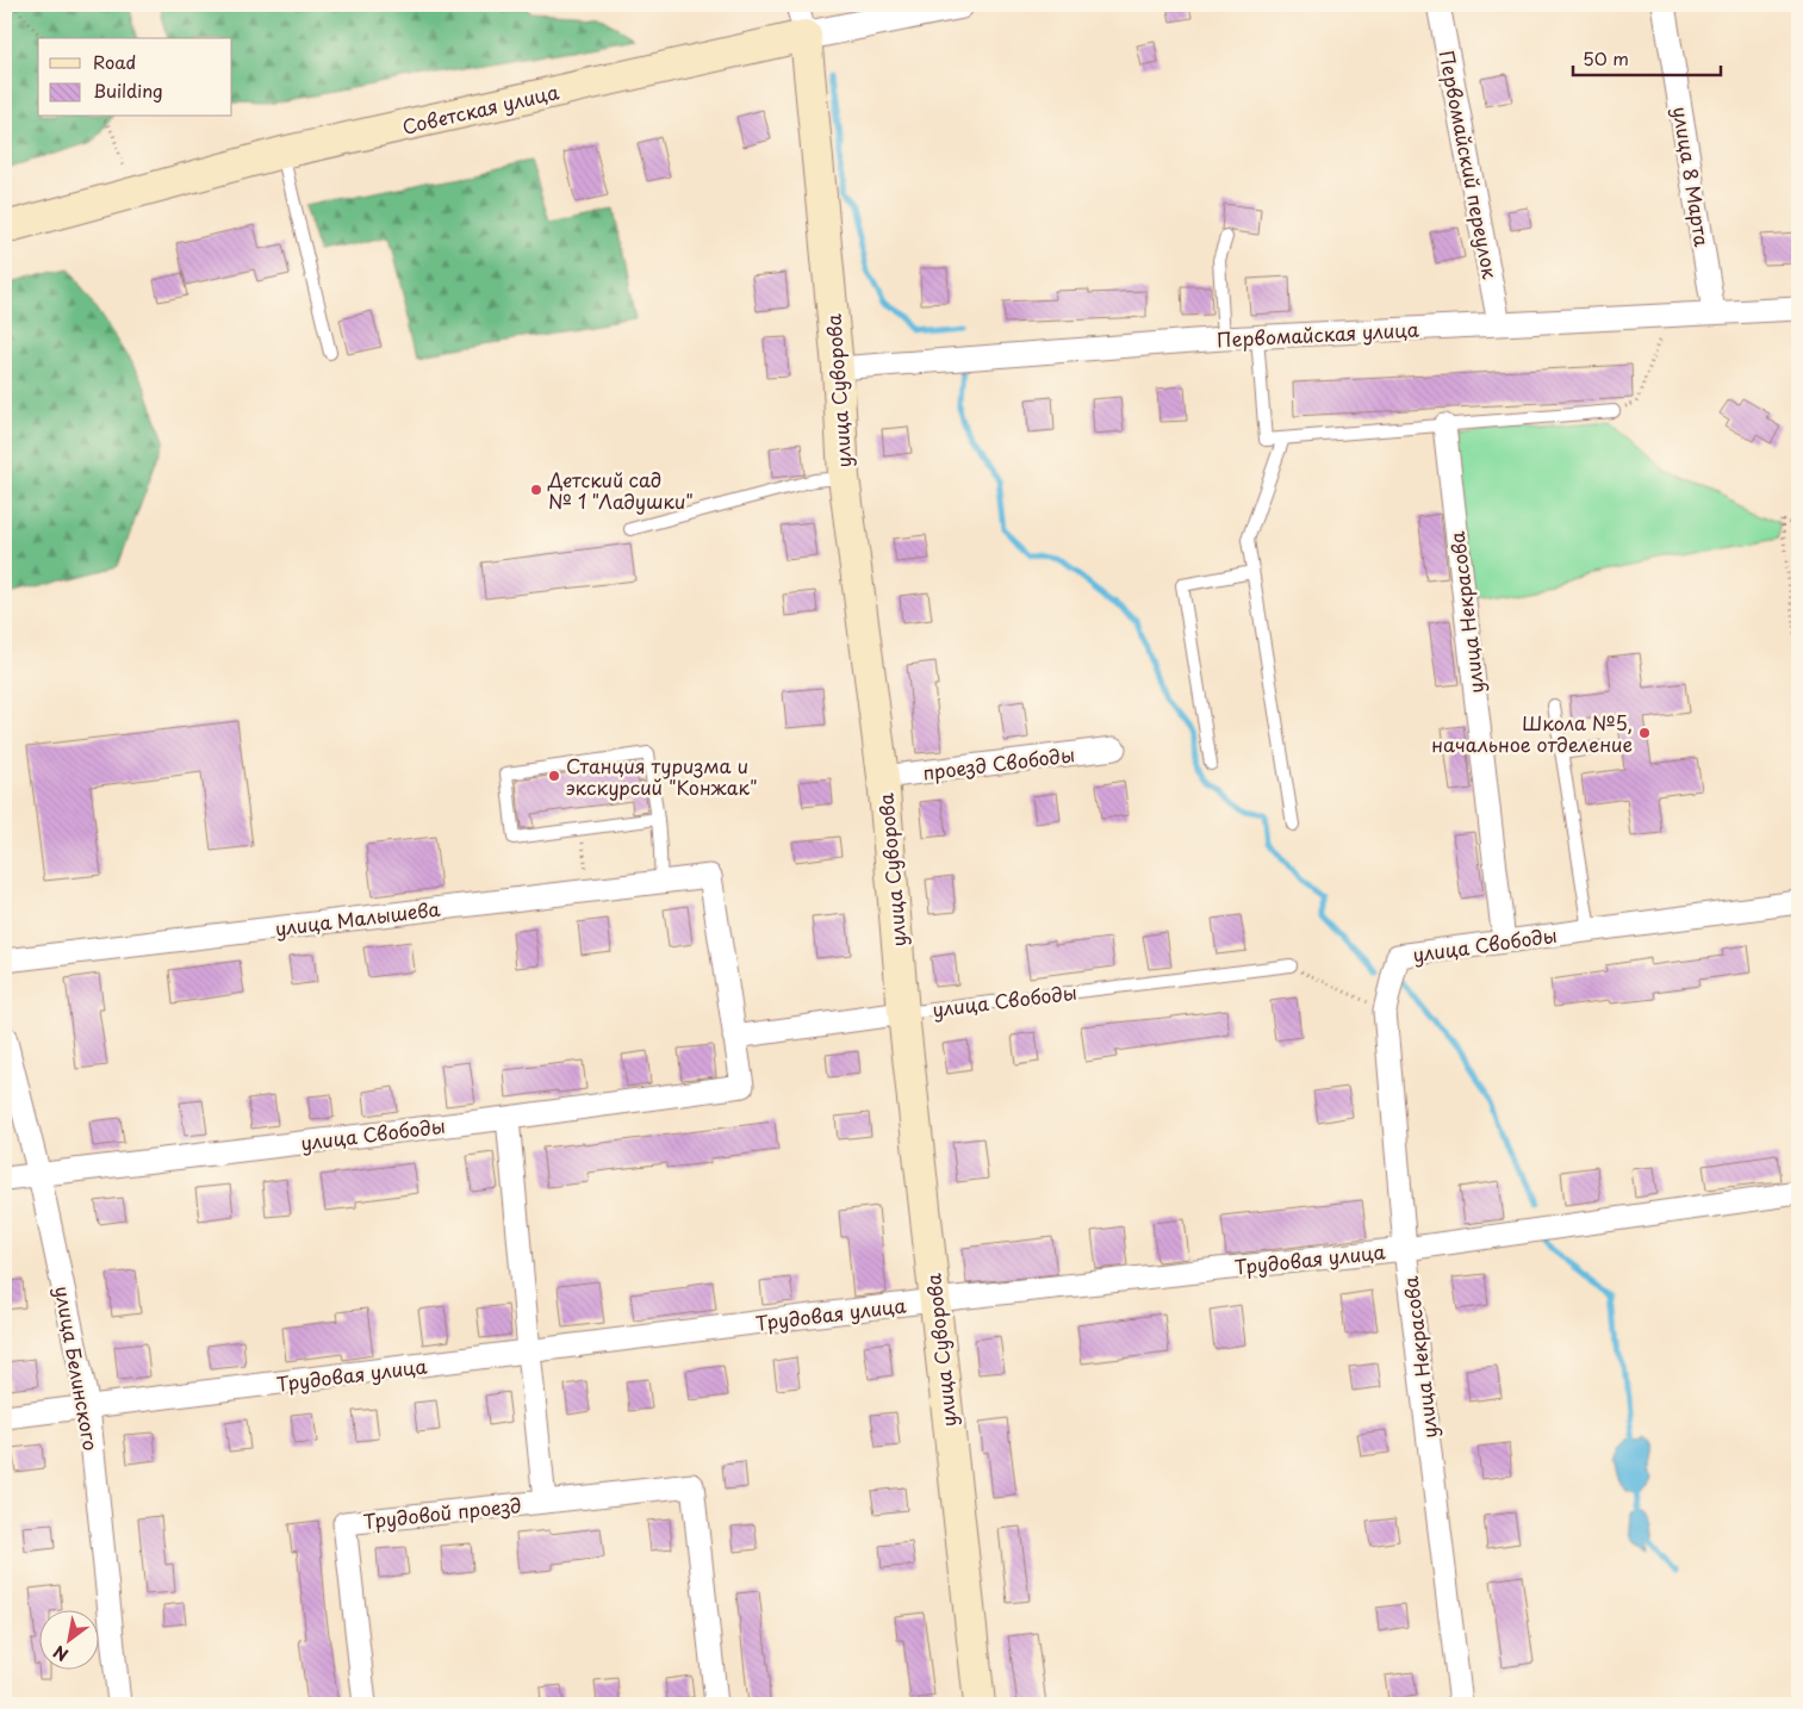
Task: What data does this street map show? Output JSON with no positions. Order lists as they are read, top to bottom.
{
  "streets": {
    "main road": ["Советская улица", "улица Суворова"],
    "street": [
      "Первомайский переулок",
      "улица 8 Марта",
      "Первомайская улица",
      "улица Некрасова",
      "проезд Свободы",
      "улица Малышева",
      "улица Свободы",
      "Трудовая улица",
      "улица Белинского",
      "Трудовой проезд"
    ]
  },
  "crossings": [
    ["Советская улица", "улица Суворова"],
    ["Первомайский переулок", "Первомайская улица"],
    ["улица 8 Марта", "Первомайская улица"],
    ["Первомайская улица", "улица Суворова"],
    ["улица Суворова", "проезд Свободы"],
    ["улица Суворова", "улица Свободы"],
    ["улица Суворова", "Трудовая улица"],
    ["улица Некрасова", "улица Свободы"],
    ["улица Некрасова", "Трудовая улица"],
    ["улица Малышева", "улица Свободы"],
    ["улица Свободы", "улица Белинского"],
    ["улица Свободы", "Трудовой проезд"],
    ["Трудовая улица", "улица Белинского"],
    ["Трудовая улица", "Трудовой проезд"]
  ],
  "places": ["Детский сад № 1 \"Ладушки\"", "Школа №5, начальное отделение", "Станция туризма и экскурсий \"Конжак\""],
  "legend": ["Road", "Building"],
  "scale_bar": "50 m",
  "north": "bottom left"
}
